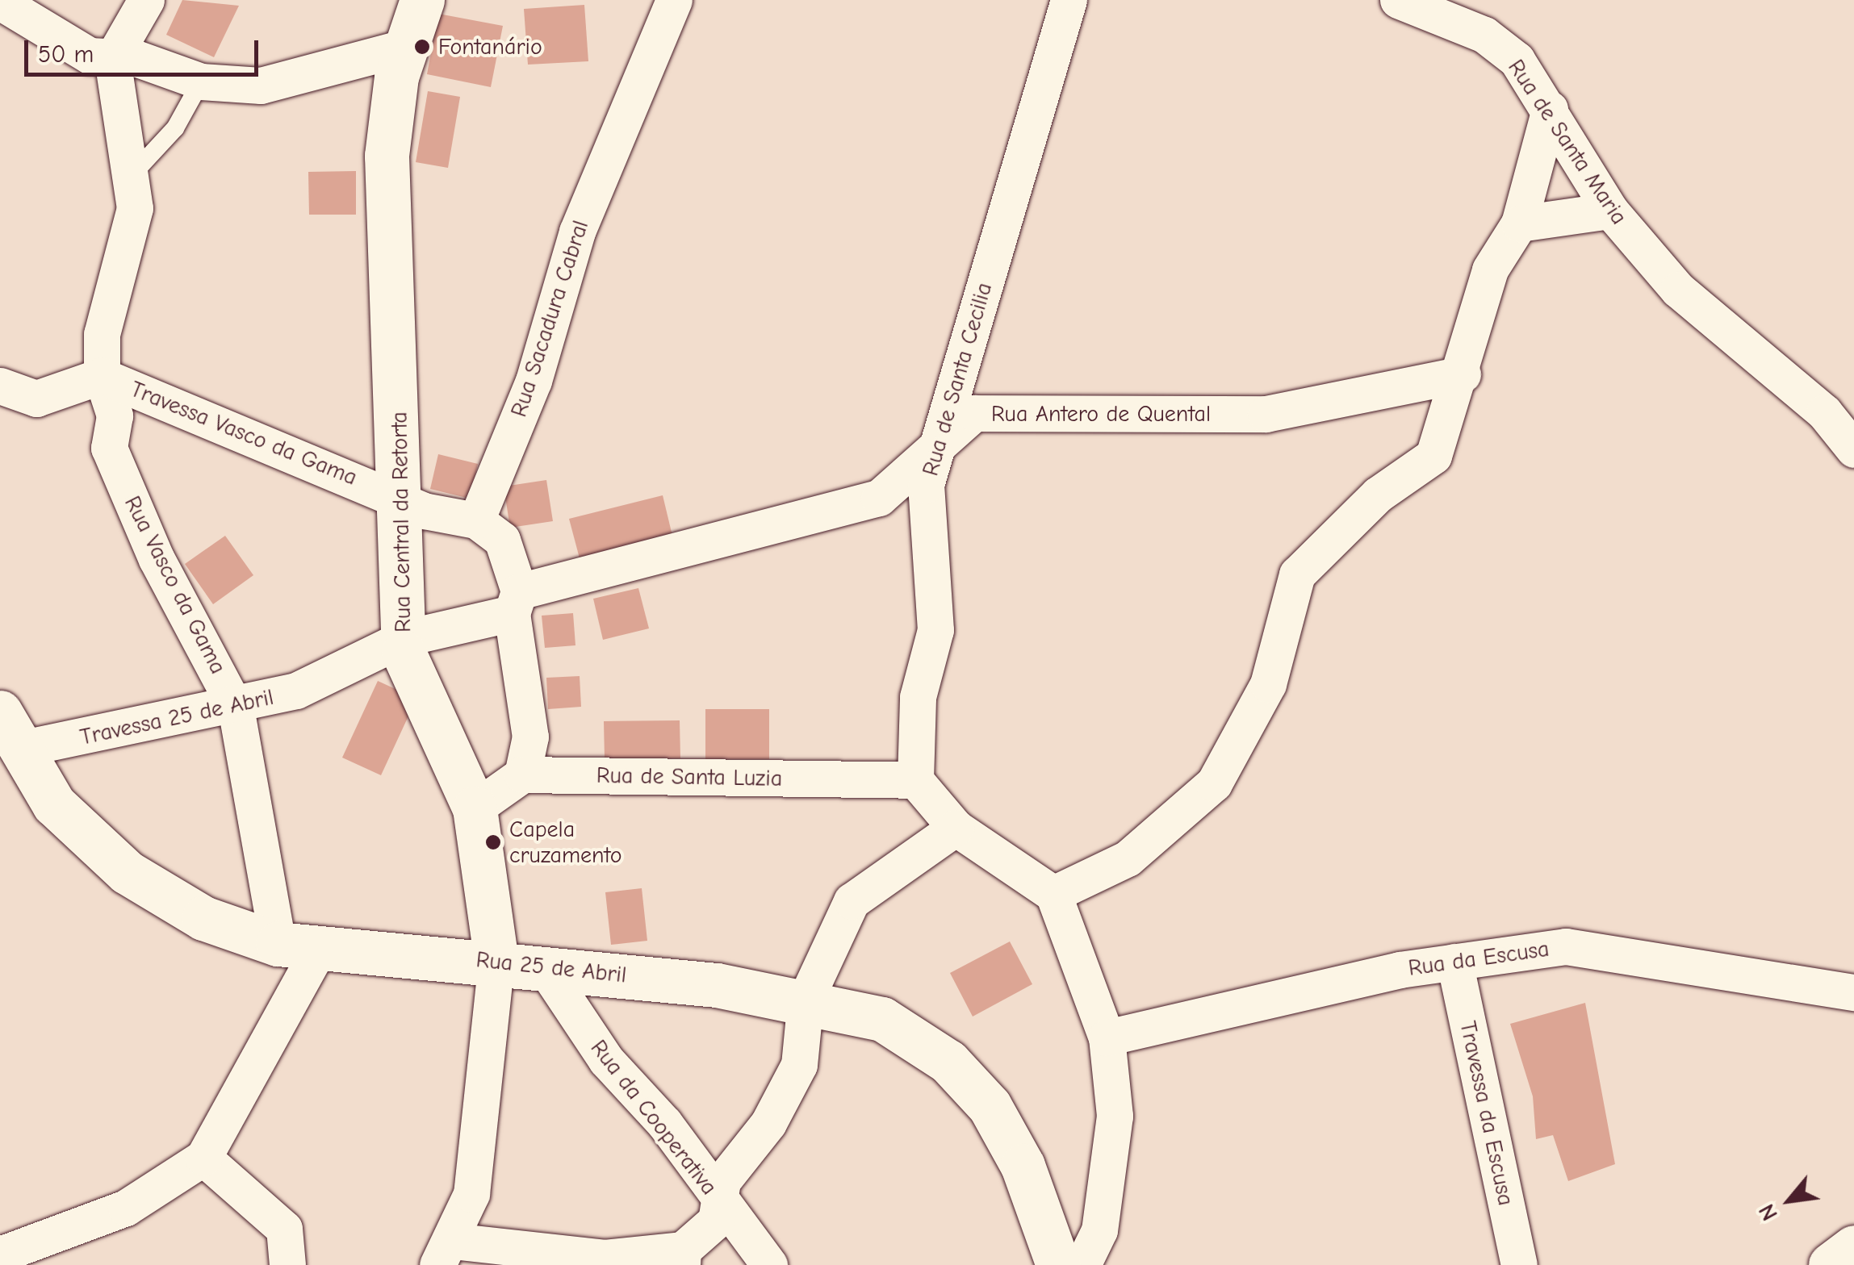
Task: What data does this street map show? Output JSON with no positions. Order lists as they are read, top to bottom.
{
  "streets": {
    "street": [
      "Rua de Santa Maria",
      "Rua Sacadura Cabral",
      "Rua de Santa Cecilia",
      "Rua Antero de Quental",
      "Travessa Vasco da Gama",
      "Rua Central da Retorta",
      "Rua Vasco da Gama",
      "Travessa 25 de Abril",
      "Rua de Santa Luzia",
      "Rua da Escusa",
      "Rua 25 de Abril",
      "Travessa da Escusa",
      "Rua da Cooperativa"
    ]
  },
  "crossings": [
    ["Rua Sacadura Cabral", "Travessa Vasco da Gama"],
    ["Rua de Santa Cecilia", "Rua Antero de Quental"],
    ["Rua de Santa Cecilia", "Rua de Santa Luzia"],
    ["Rua Antero de Quental", "Travessa 25 de Abril"],
    ["Travessa Vasco da Gama", "Rua Central da Retorta"],
    ["Travessa Vasco da Gama", "Rua Vasco da Gama"],
    ["Rua Central da Retorta", "Travessa 25 de Abril"],
    ["Rua Central da Retorta", "Rua 25 de Abril"],
    ["Rua Vasco da Gama", "Travessa 25 de Abril"],
    ["Rua Vasco da Gama", "Rua 25 de Abril"],
    ["Travessa 25 de Abril", "Rua 25 de Abril"],
    ["Rua da Escusa", "Travessa da Escusa"],
    ["Rua 25 de Abril", "Rua da Cooperativa"]
  ],
  "places": ["Fontanário", "Capela cruzamento"],
  "scale_bar": "50 m",
  "north": "bottom left"
}
